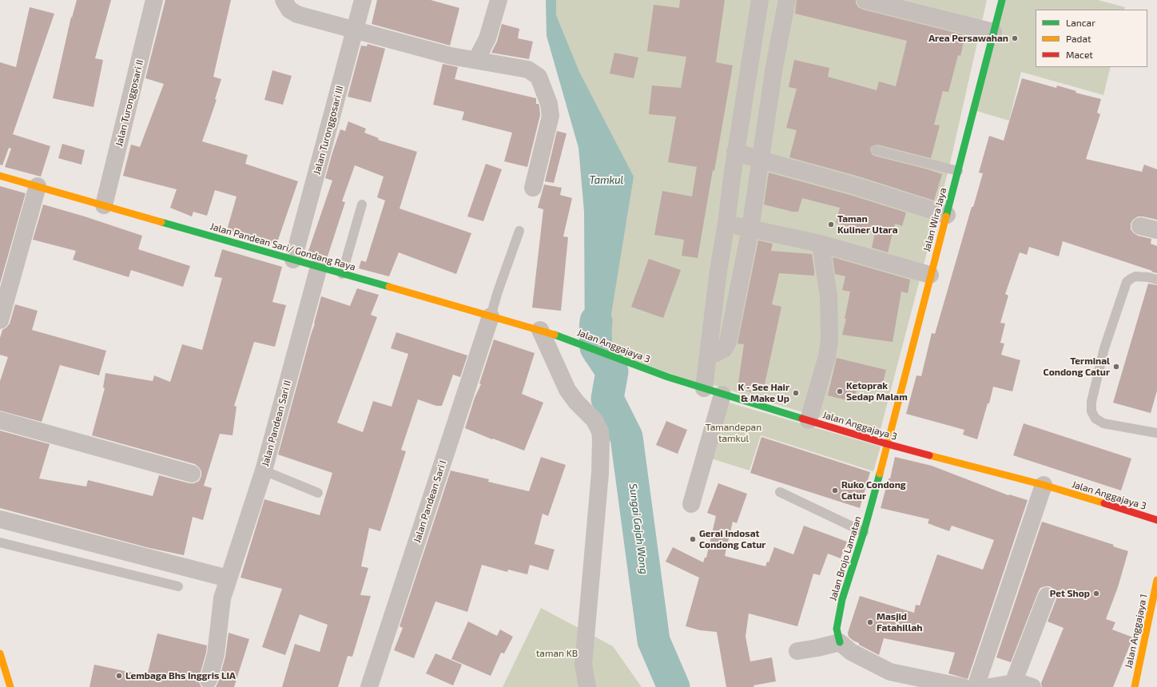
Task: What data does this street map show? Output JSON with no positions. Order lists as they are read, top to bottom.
{
  "streets": {
    "main road": [
      "Jalan Wira Jaya",
      "Jalan Pandean Sari/ Gondang Raya",
      "Jalan Anggajaya 3",
      "Jalan Brojo Lamatan",
      "Jalan Anggajaya 1"
    ],
    "street": [
      "Jalan Turonggosari II",
      "Jalan Turonggosari III",
      "Jalan Pandean Sari II",
      "Jalan Pandean Sari I"
    ]
  },
  "crossings": [
    ["Jalan Turonggosari II", "Jalan Pandean Sari/ Gondang Raya"],
    ["Jalan Turonggosari III", "Jalan Pandean Sari/ Gondang Raya"],
    ["Jalan Wira Jaya", "Jalan Anggajaya 3"],
    ["Jalan Wira Jaya", "Jalan Brojo Lamatan"],
    ["Jalan Pandean Sari/ Gondang Raya", "Jalan Anggajaya 3"],
    ["Jalan Pandean Sari/ Gondang Raya", "Jalan Pandean Sari II"],
    ["Jalan Pandean Sari/ Gondang Raya", "Jalan Pandean Sari I"],
    ["Jalan Anggajaya 3", "Jalan Brojo Lamatan"]
  ],
  "water": ["Tamkul", "Sungai Gajah Wong"],
  "parks": ["Tamandepan tamkul", "taman KB"],
  "places": [
    "Area Persawahan",
    "Taman Kuliner Utara",
    "Terminal Condong Catur",
    "Ketoprak Sedap Malam",
    "K - See Hair & Make Up",
    "Ruko Condong Catur",
    "Gerai Indosat Condong Catur",
    "Pet Shop",
    "Masjid Fatahillah",
    "Lembaga Bhs Inggris LIA"
  ],
  "legend": ["Lancar", "Padat", "Macet"]
}
